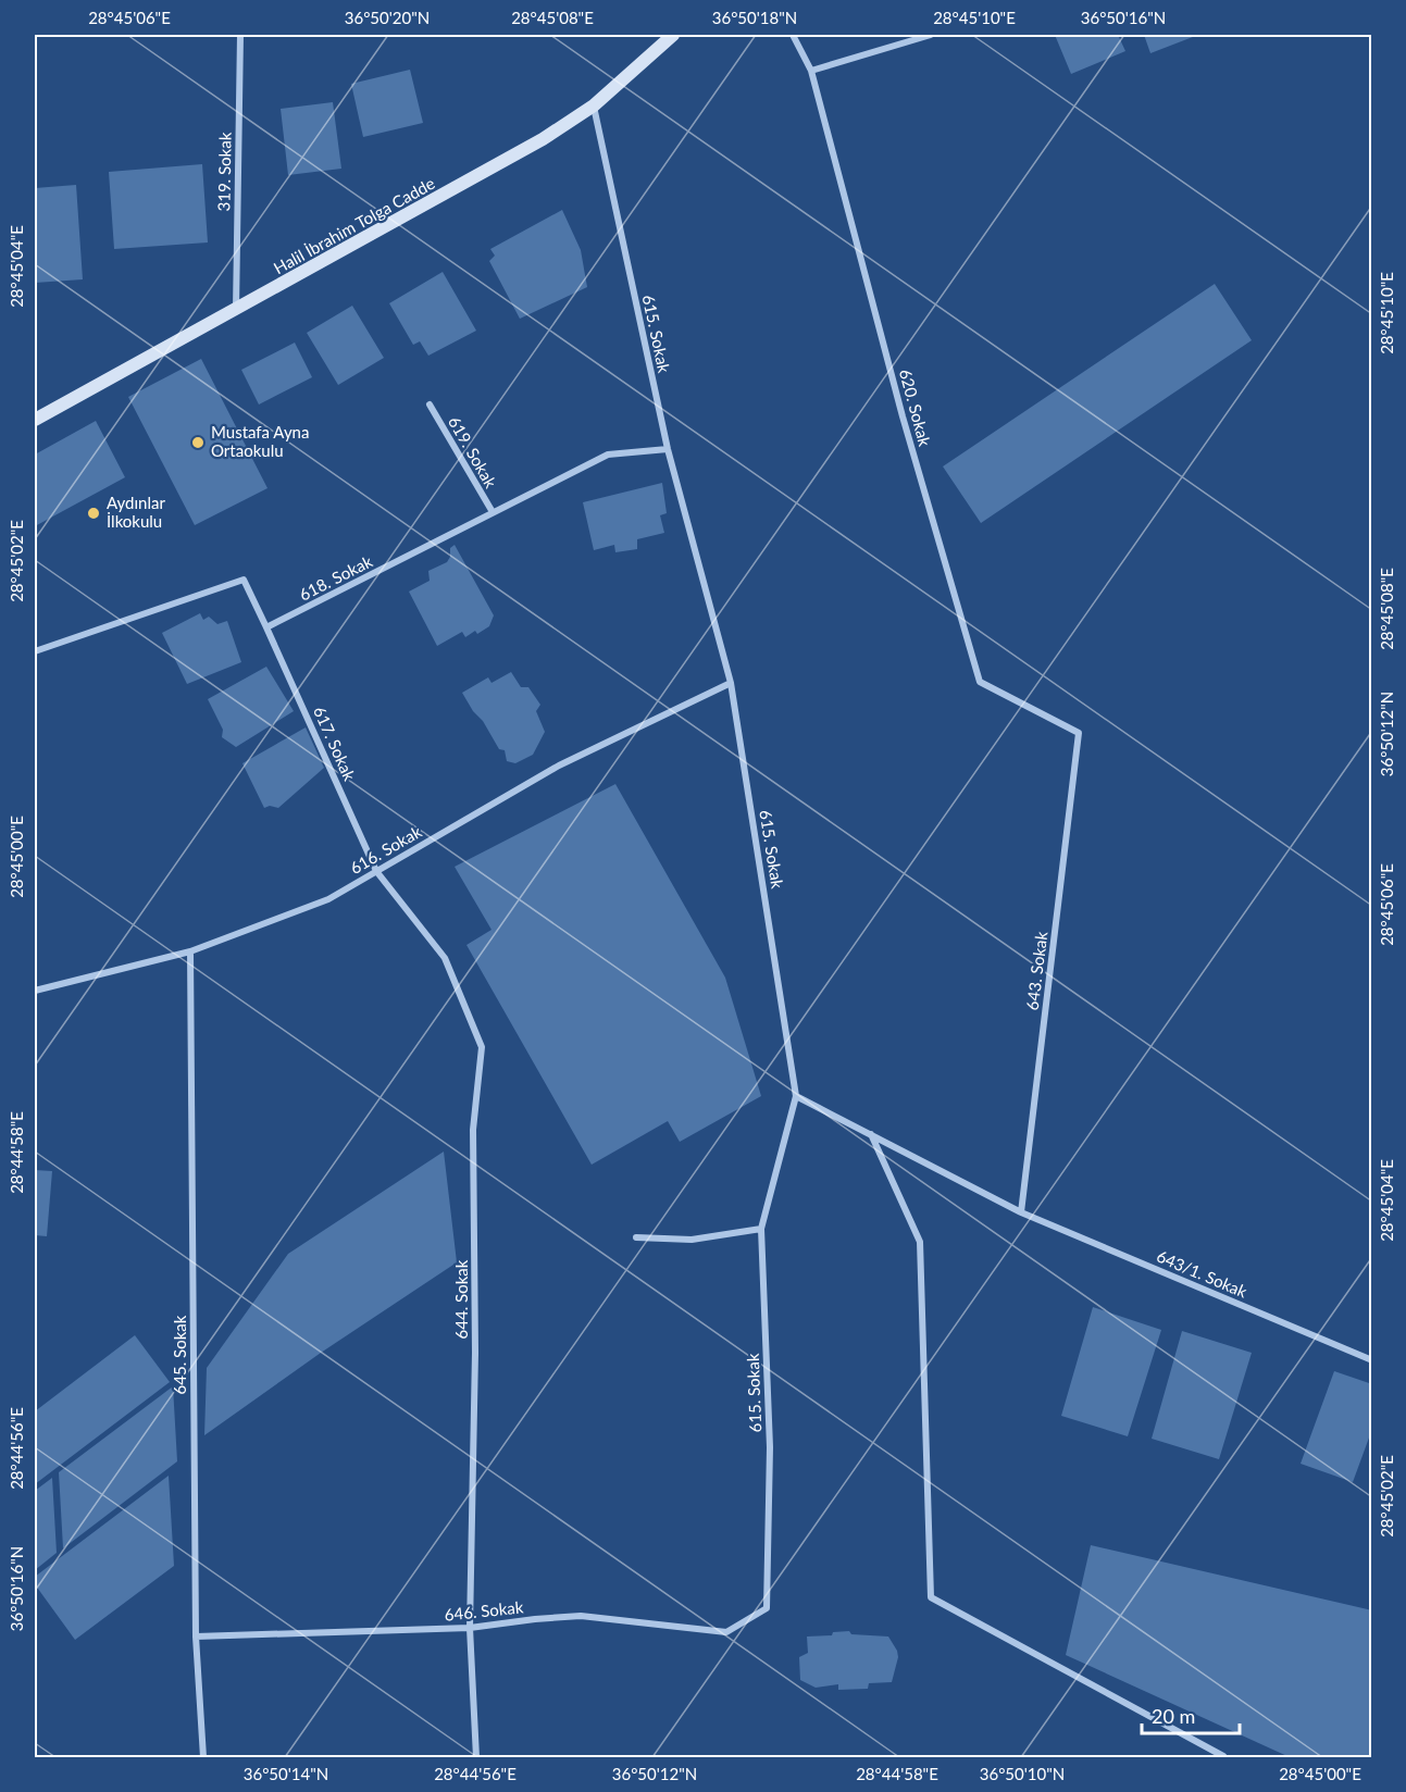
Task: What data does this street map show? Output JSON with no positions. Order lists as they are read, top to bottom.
{
  "streets": {
    "street": [
      "319. Sokak",
      "Halil İbrahim Tolga Cadde",
      "615. Sokak",
      "620. Sokak",
      "619. Sokak",
      "618. Sokak",
      "617. Sokak",
      "616. Sokak",
      "643. Sokak",
      "643/1. Sokak",
      "644. Sokak",
      "645. Sokak",
      "646. Sokak"
    ]
  },
  "crossings": [
    ["319. Sokak", "Halil İbrahim Tolga Cadde"],
    ["Halil İbrahim Tolga Cadde", "615. Sokak"],
    ["615. Sokak", "618. Sokak"],
    ["615. Sokak", "616. Sokak"],
    ["615. Sokak", "643/1. Sokak"],
    ["615. Sokak", "646. Sokak"],
    ["620. Sokak", "643. Sokak"],
    ["619. Sokak", "618. Sokak"],
    ["618. Sokak", "617. Sokak"],
    ["617. Sokak", "616. Sokak"],
    ["617. Sokak", "644. Sokak"],
    ["616. Sokak", "644. Sokak"],
    ["616. Sokak", "645. Sokak"],
    ["643. Sokak", "643/1. Sokak"],
    ["644. Sokak", "646. Sokak"],
    ["645. Sokak", "646. Sokak"]
  ],
  "places": ["Mustafa Ayna Ortaokulu", "Aydınlar İlkokulu"],
  "scale_bar": "20 m",
  "coordinates": [
    "28°45'06\"E",
    "36°50'20\"N",
    "28°45'08\"E",
    "36°50'18\"N",
    "28°45'10\"E",
    "36°50'16\"N",
    "28°45'04\"E",
    "28°45'02\"E",
    "36°50'12\"N",
    "28°45'00\"E",
    "28°44'58\"E",
    "28°44'56\"E",
    "36°50'14\"N",
    "36°50'10\"N"
  ]
}
